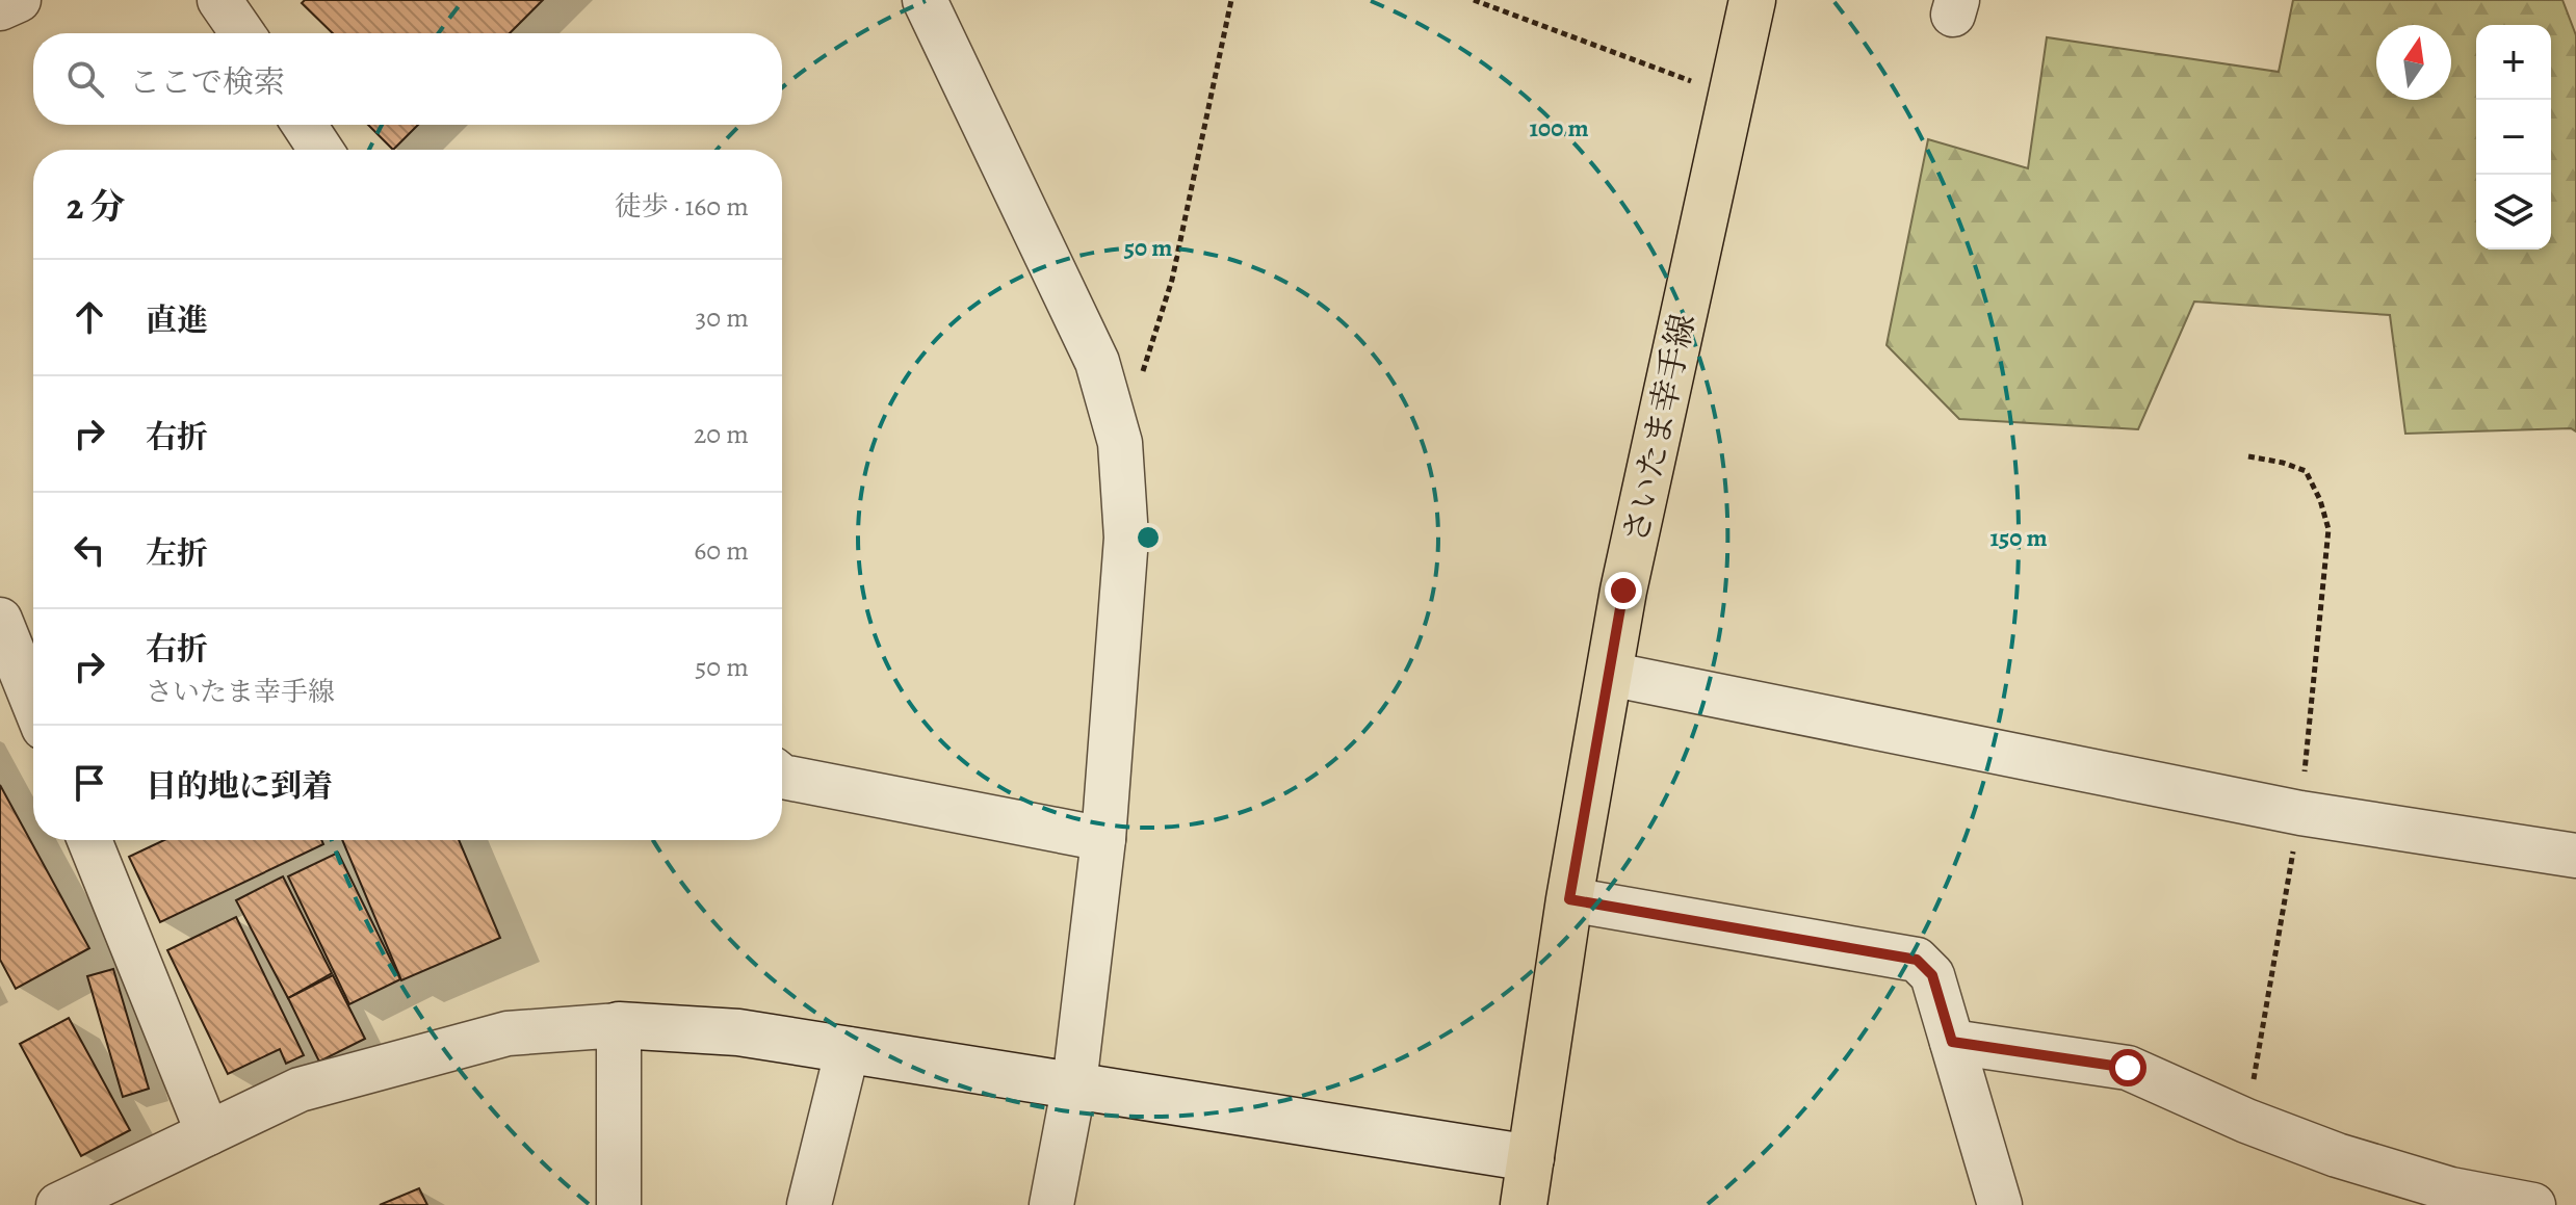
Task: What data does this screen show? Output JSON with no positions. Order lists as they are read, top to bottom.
{
  "streets": {
    "main road": ["さいたま幸手線"]
  },
  "north": "top",
  "page": {
    "map_buttons": ["+", "−"],
    "search": "ここで検索",
    "heading": ["2 分", "徒歩 · 160 m"],
    "list": [
      ["直進", "30 m"],
      ["右折", "20 m"],
      ["左折", "60 m"],
      ["右折", "さいたま幸手線", "50 m"],
      "目的地に到着"
    ]
  },
  "rings": ["100 m", "50 m", "150 m"]
}
